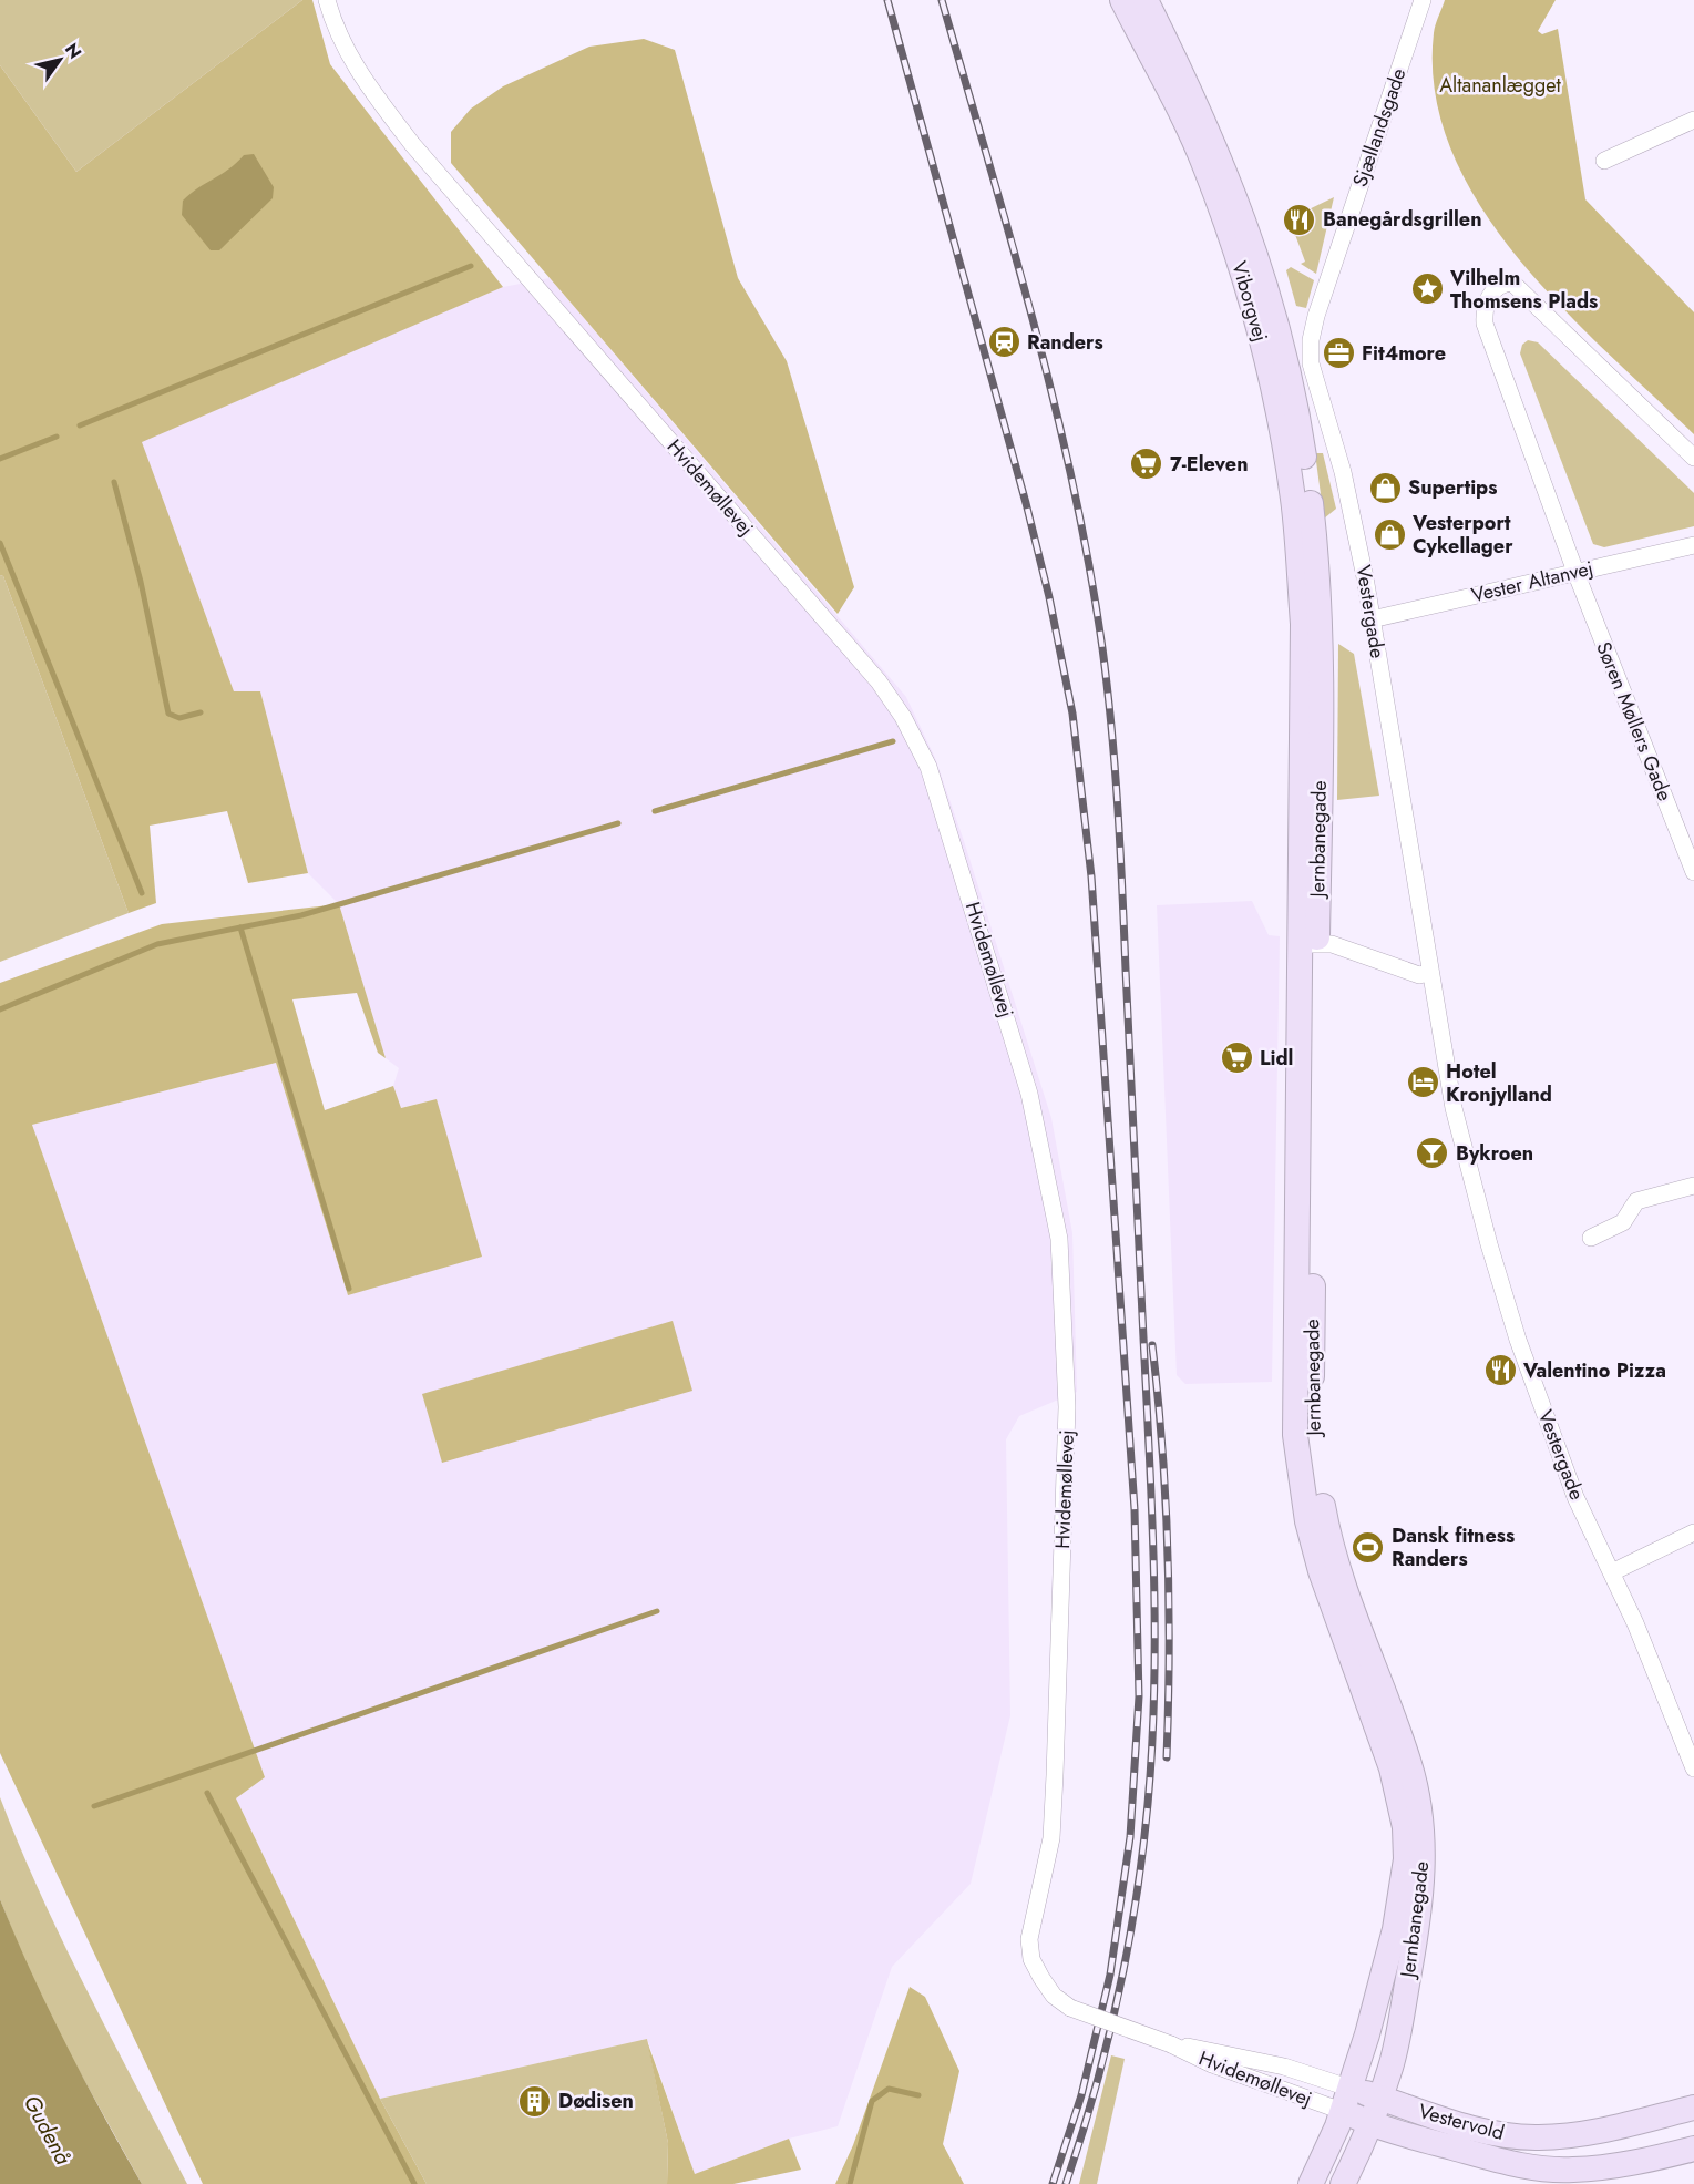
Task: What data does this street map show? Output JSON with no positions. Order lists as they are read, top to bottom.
{
  "streets": {
    "main road": ["Viborgvej", "Jernbanegade", "Vestervold"],
    "street": [
      "Sjællandsgade",
      "Hvidemøllevej",
      "Vester Altanvej",
      "Vestergade",
      "Søren Møllers Gade"
    ]
  },
  "crossings": [
    ["Sjællandsgade", "Vestergade"],
    ["Viborgvej", "Jernbanegade"],
    ["Hvidemøllevej", "Jernbanegade"],
    ["Hvidemøllevej", "Vestervold"],
    ["Vester Altanvej", "Vestergade"],
    ["Vester Altanvej", "Søren Møllers Gade"],
    ["Jernbanegade", "Vestervold"]
  ],
  "water": ["Gudenå"],
  "parks": ["Altananlægget"],
  "places": {
    "restaurant": ["Banegårdsgrillen", "Valentino Pizza"],
    "place": ["Vilhelm Thomsens Plads"],
    "station": ["Randers"],
    "office": ["Fit4more"],
    "supermarket": ["7-Eleven", "Lidl"],
    "shop": ["Supertips", "Vesterport Cykellager"],
    "hotel": ["Hotel Kronjylland"],
    "bar": ["Bykroen"],
    "sports": ["Dansk fitness Randers"],
    "building": ["Dødisen"]
  },
  "north": "top right"
}
